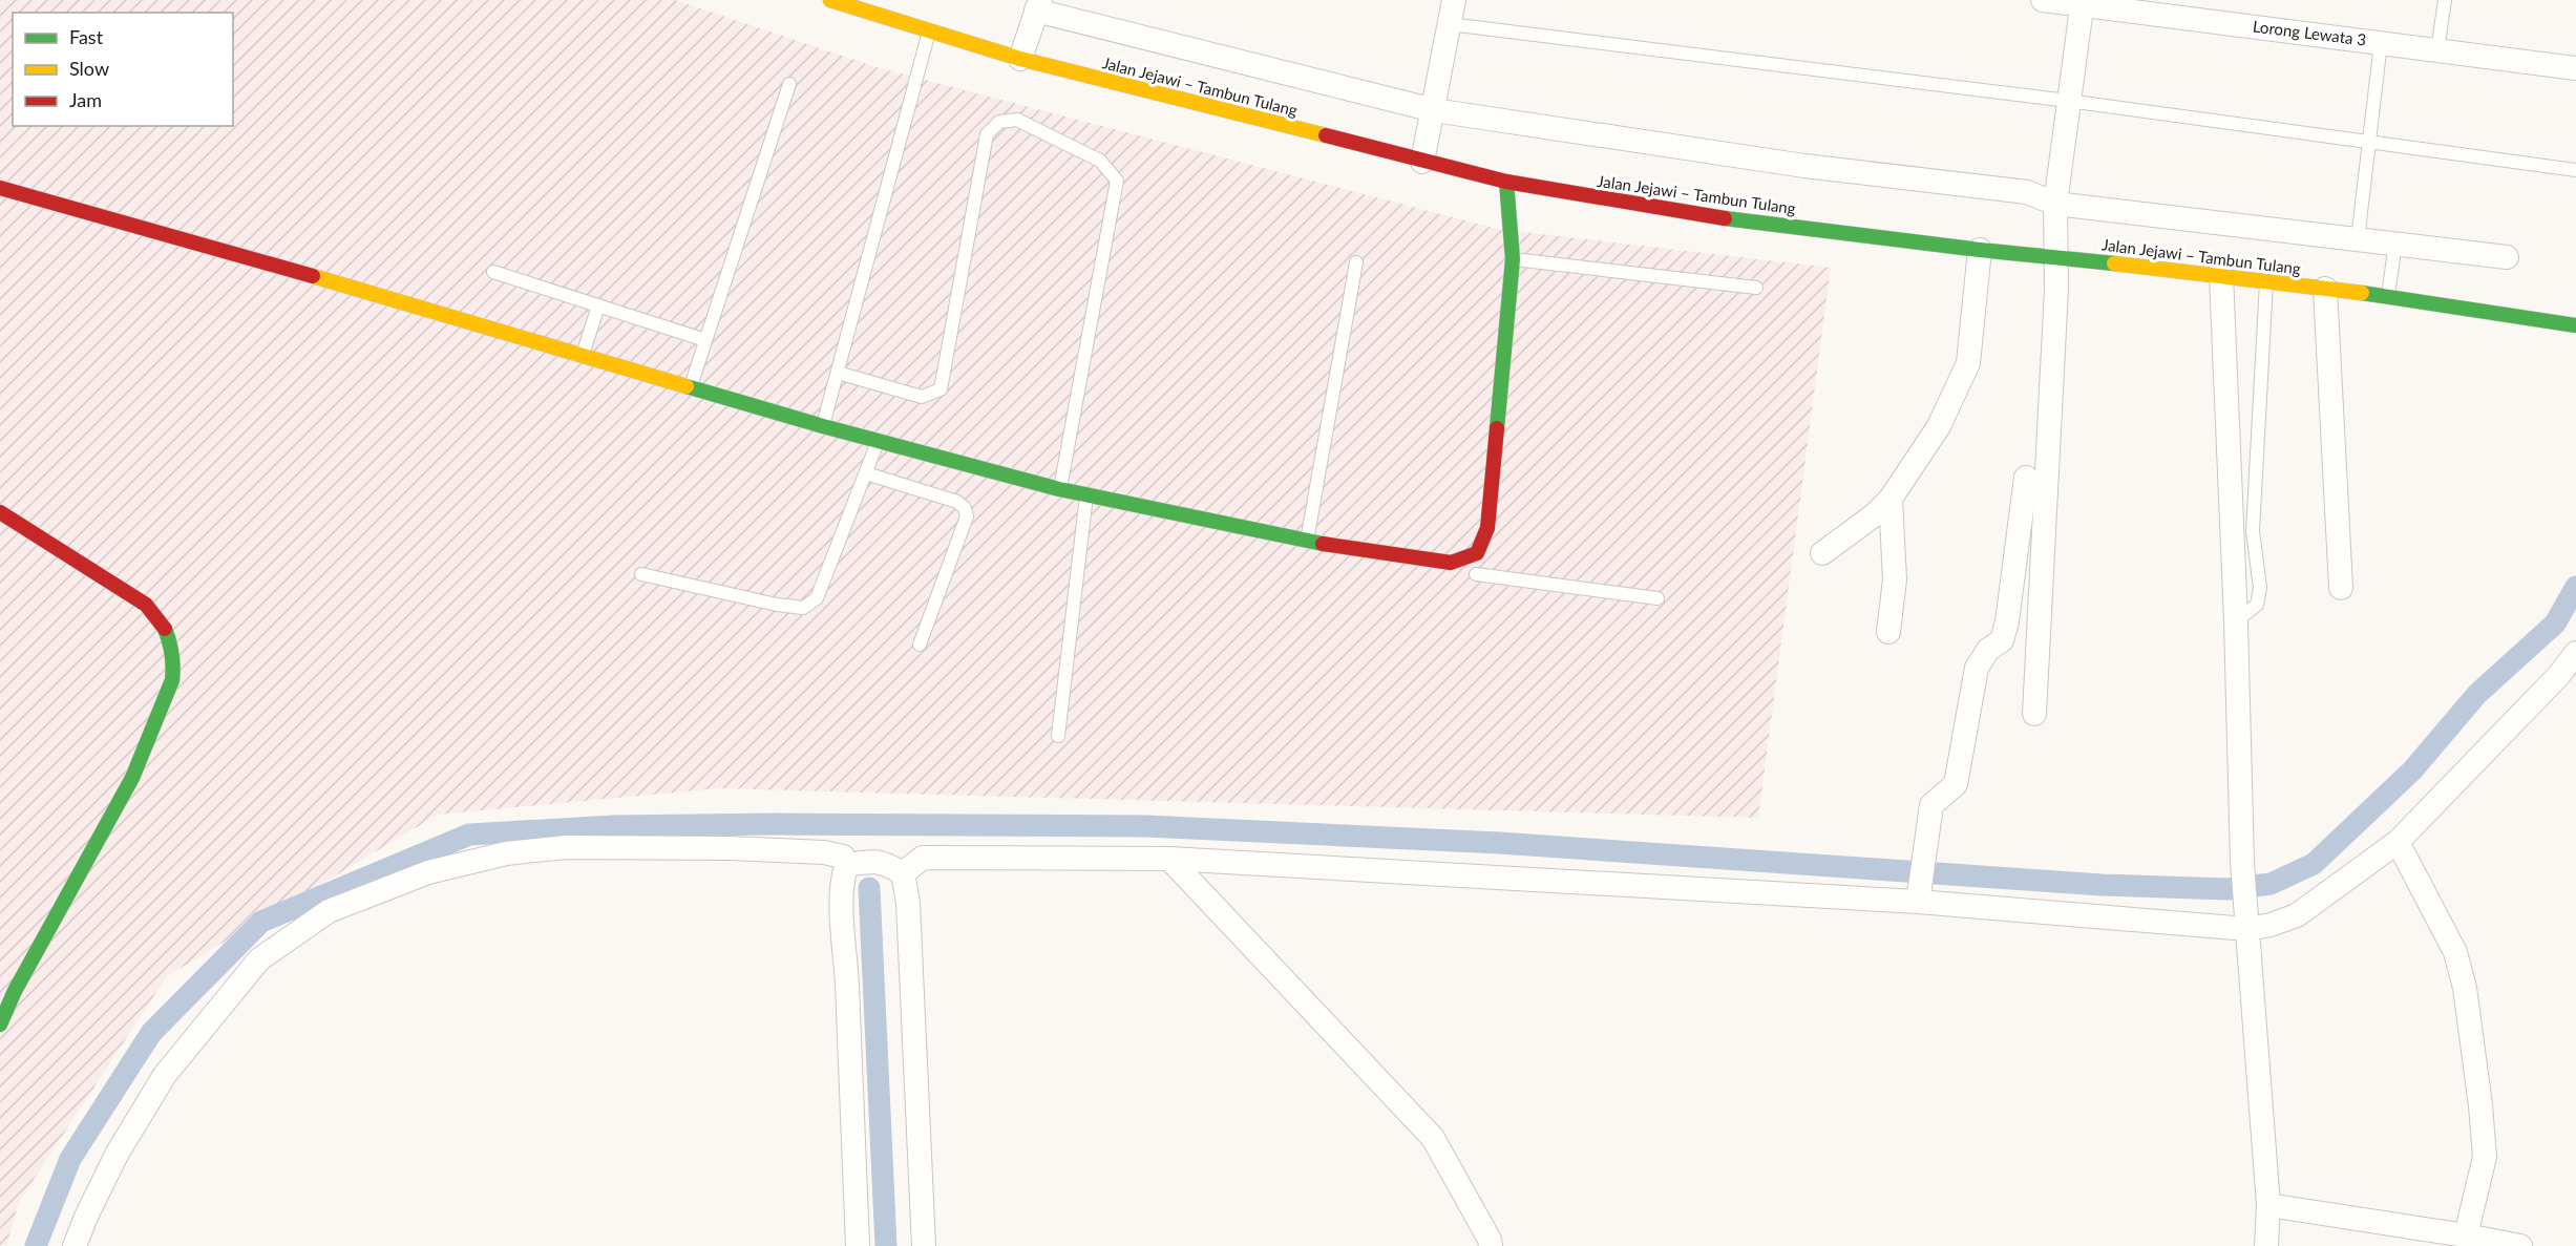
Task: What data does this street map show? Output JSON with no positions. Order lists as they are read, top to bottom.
{
  "streets": {
    "street": ["Lorong Lewata 3", "Jalan Jejawi – Tambun Tulang"]
  },
  "legend": ["Fast", "Slow", "Jam"]
}
